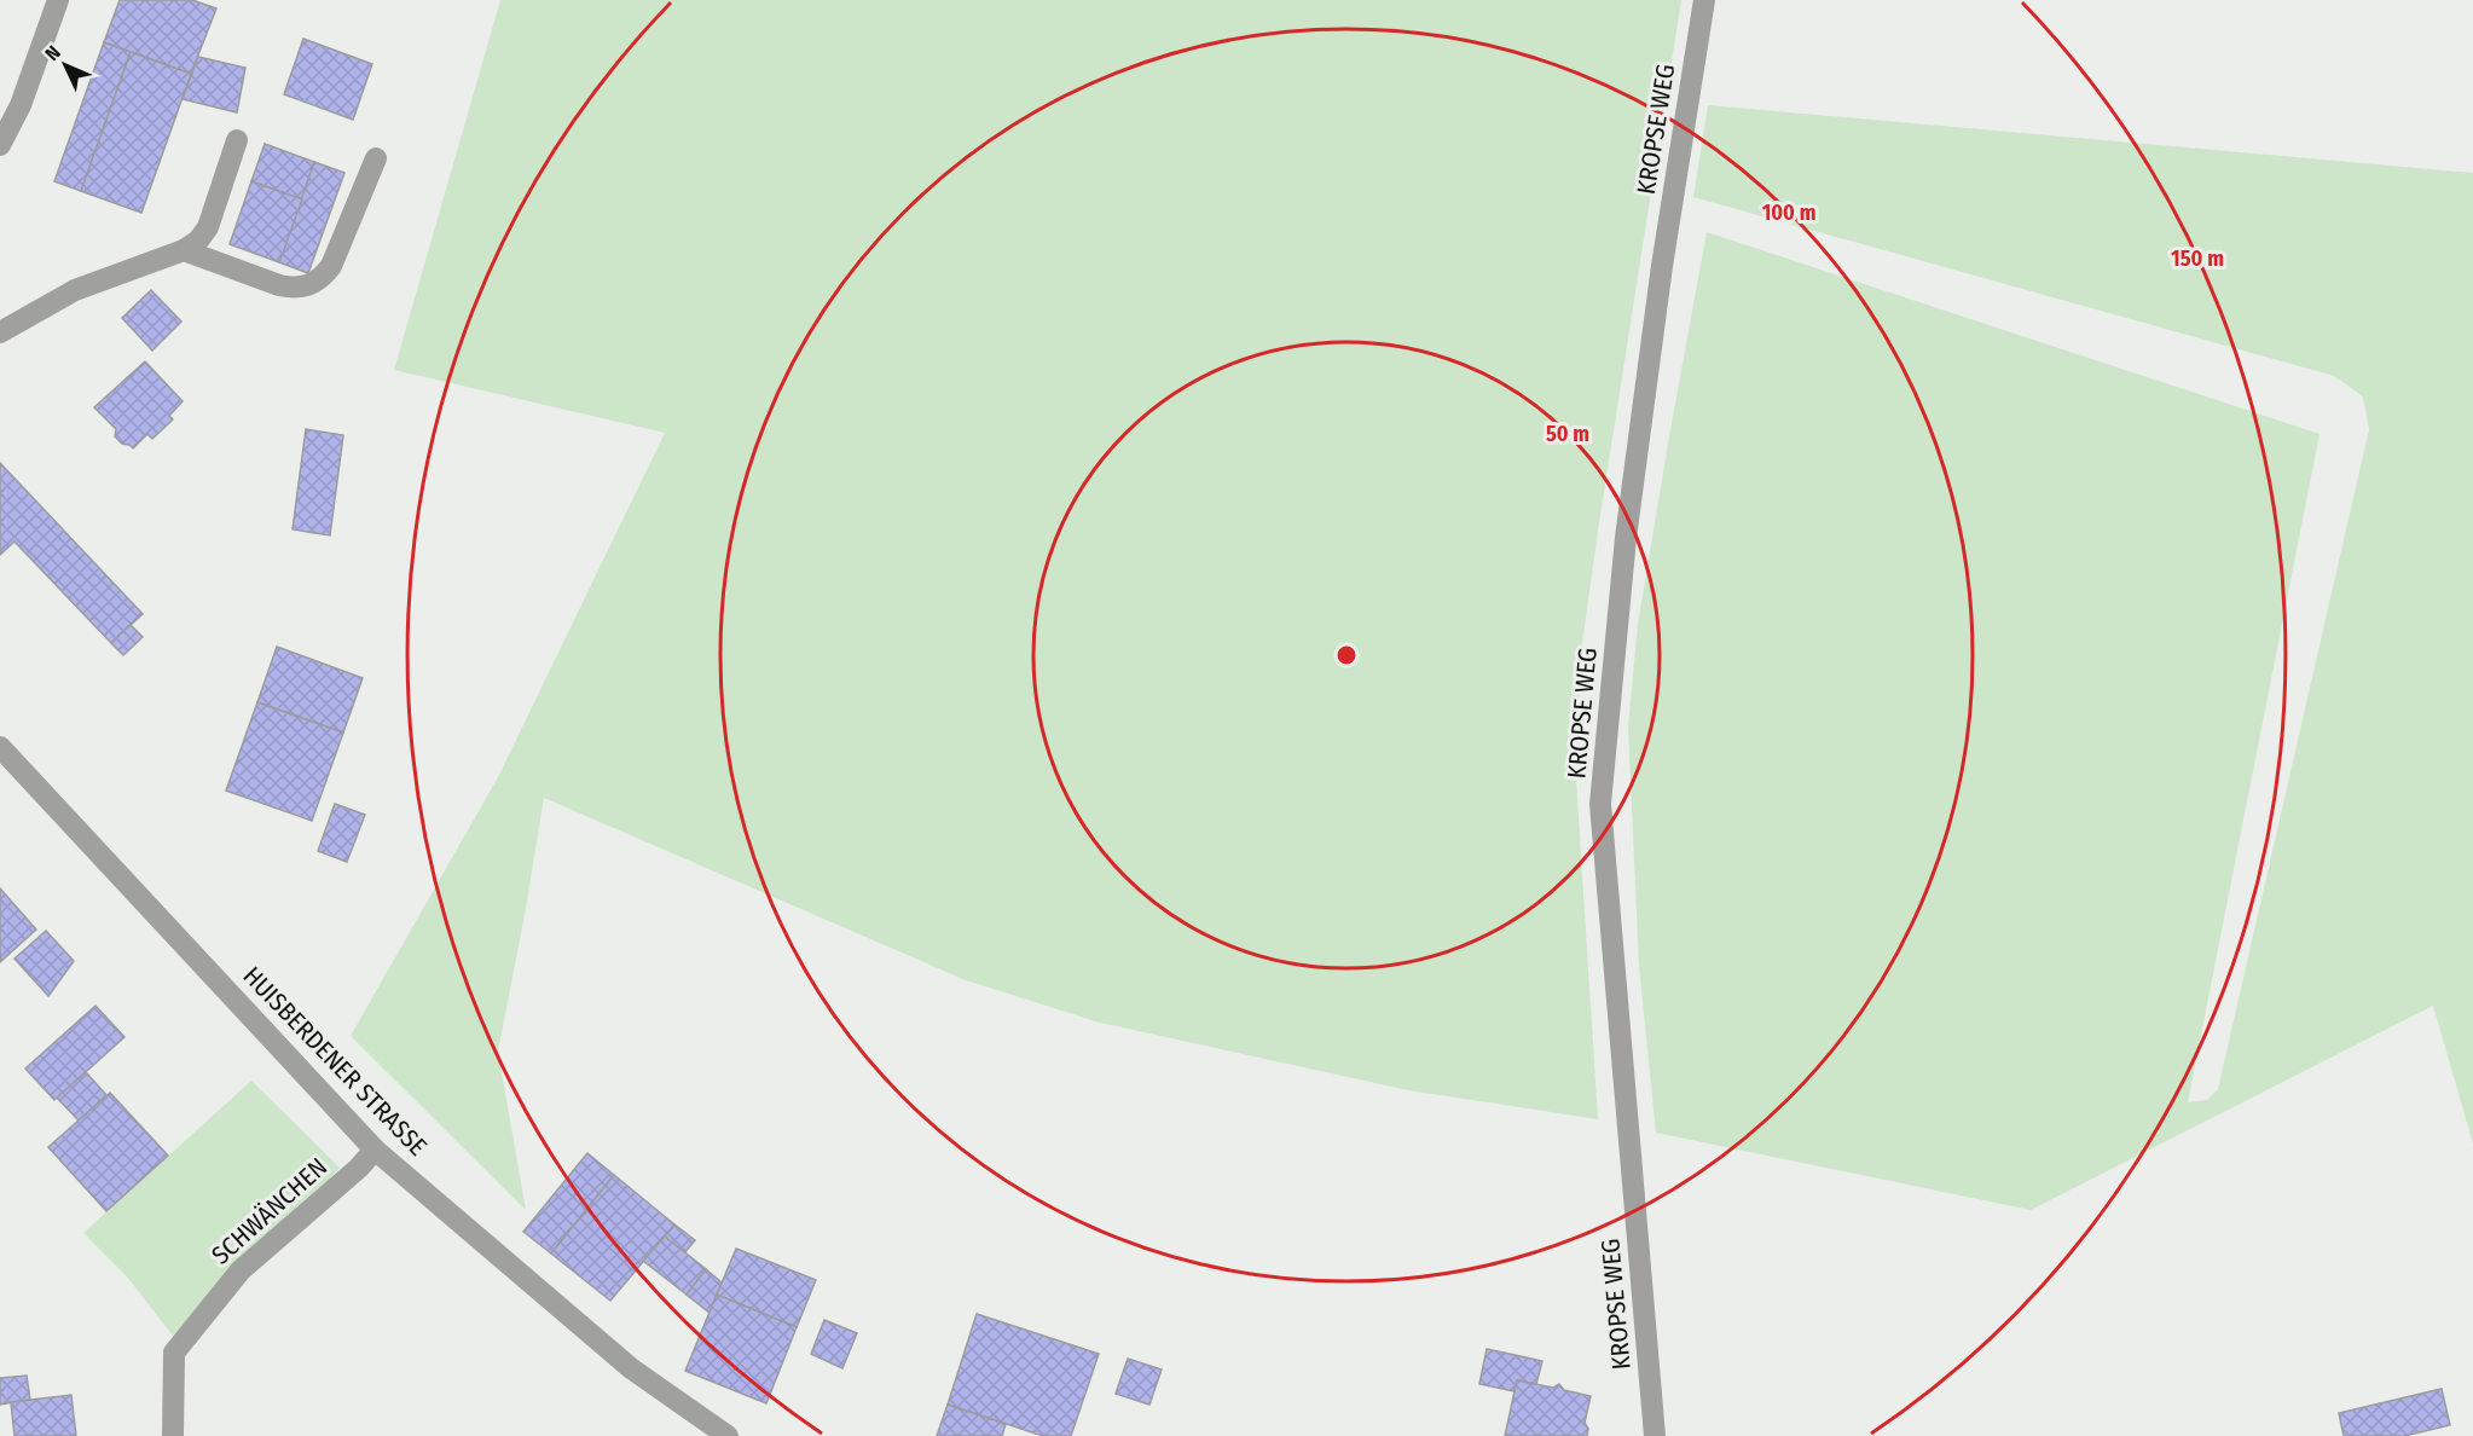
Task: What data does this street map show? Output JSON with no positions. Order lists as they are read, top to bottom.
{
  "streets": {
    "street": ["KROPSE WEG", "HUISBERDENER STRASSE", "SCHWÄNCHEN"]
  },
  "crossings": [
    ["HUISBERDENER STRASSE", "SCHWÄNCHEN"]
  ],
  "north": "top left",
  "rings": ["100 m", "150 m", "50 m"]
}
